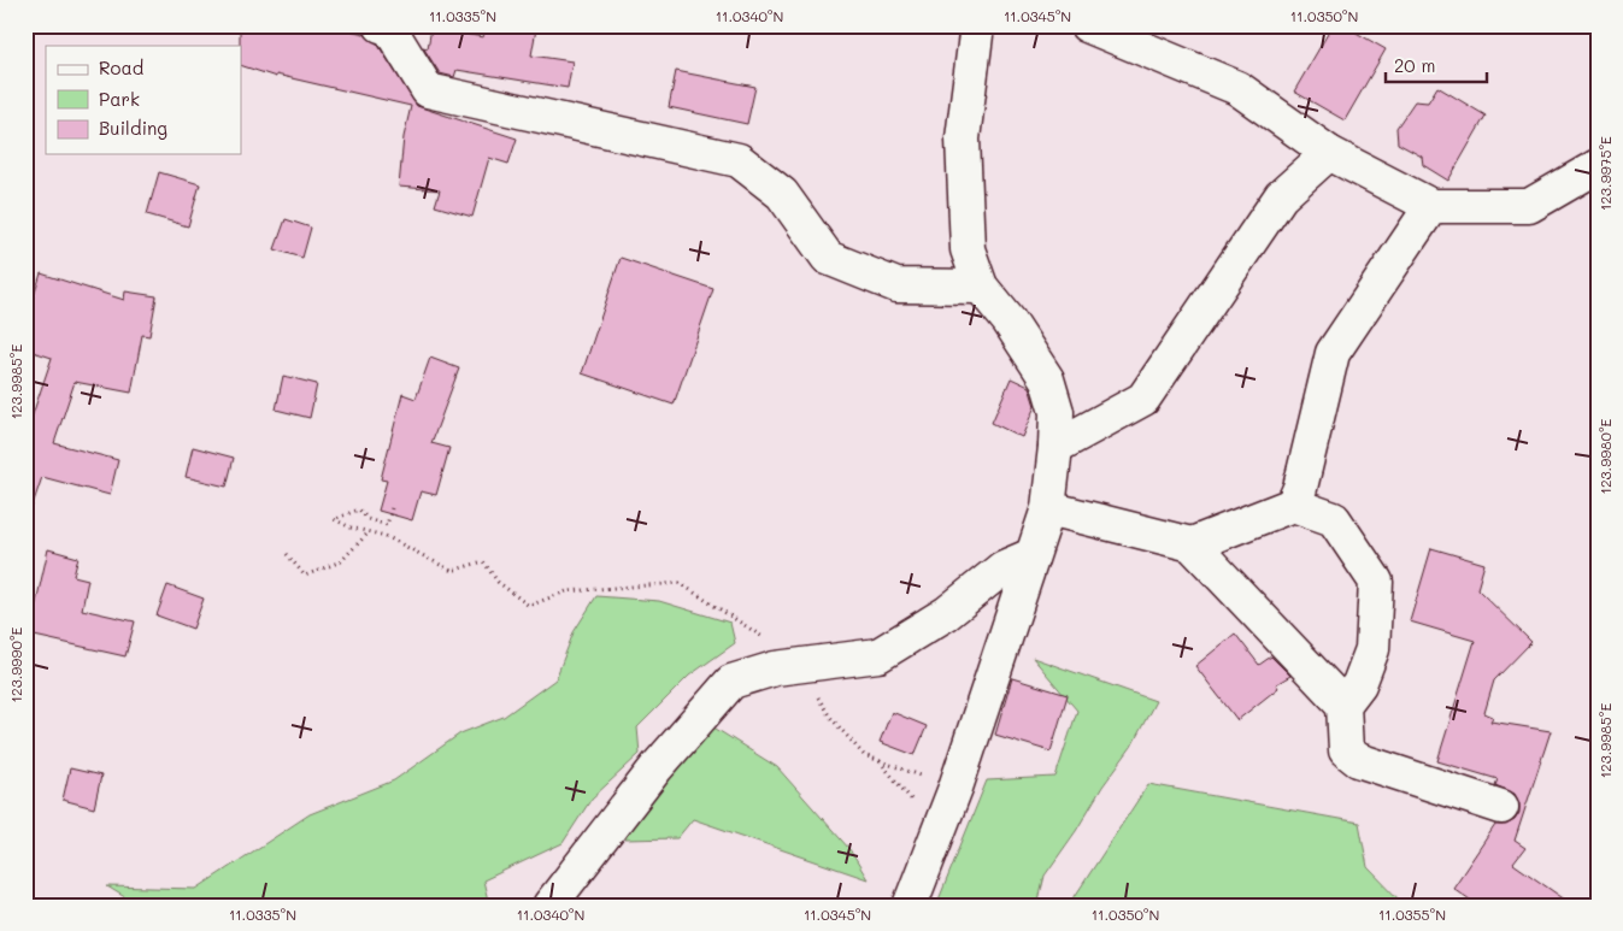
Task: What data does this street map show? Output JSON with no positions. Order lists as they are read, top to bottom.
{
  "legend": ["Road", "Park", "Building"],
  "scale_bar": "20 m",
  "coordinates": [
    "11.0335°N",
    "11.0340°N",
    "11.0345°N",
    "11.0350°N",
    "123.9975°E",
    "123.9985°E",
    "123.9980°E",
    "123.9990°E",
    "11.0355°N"
  ]
}
